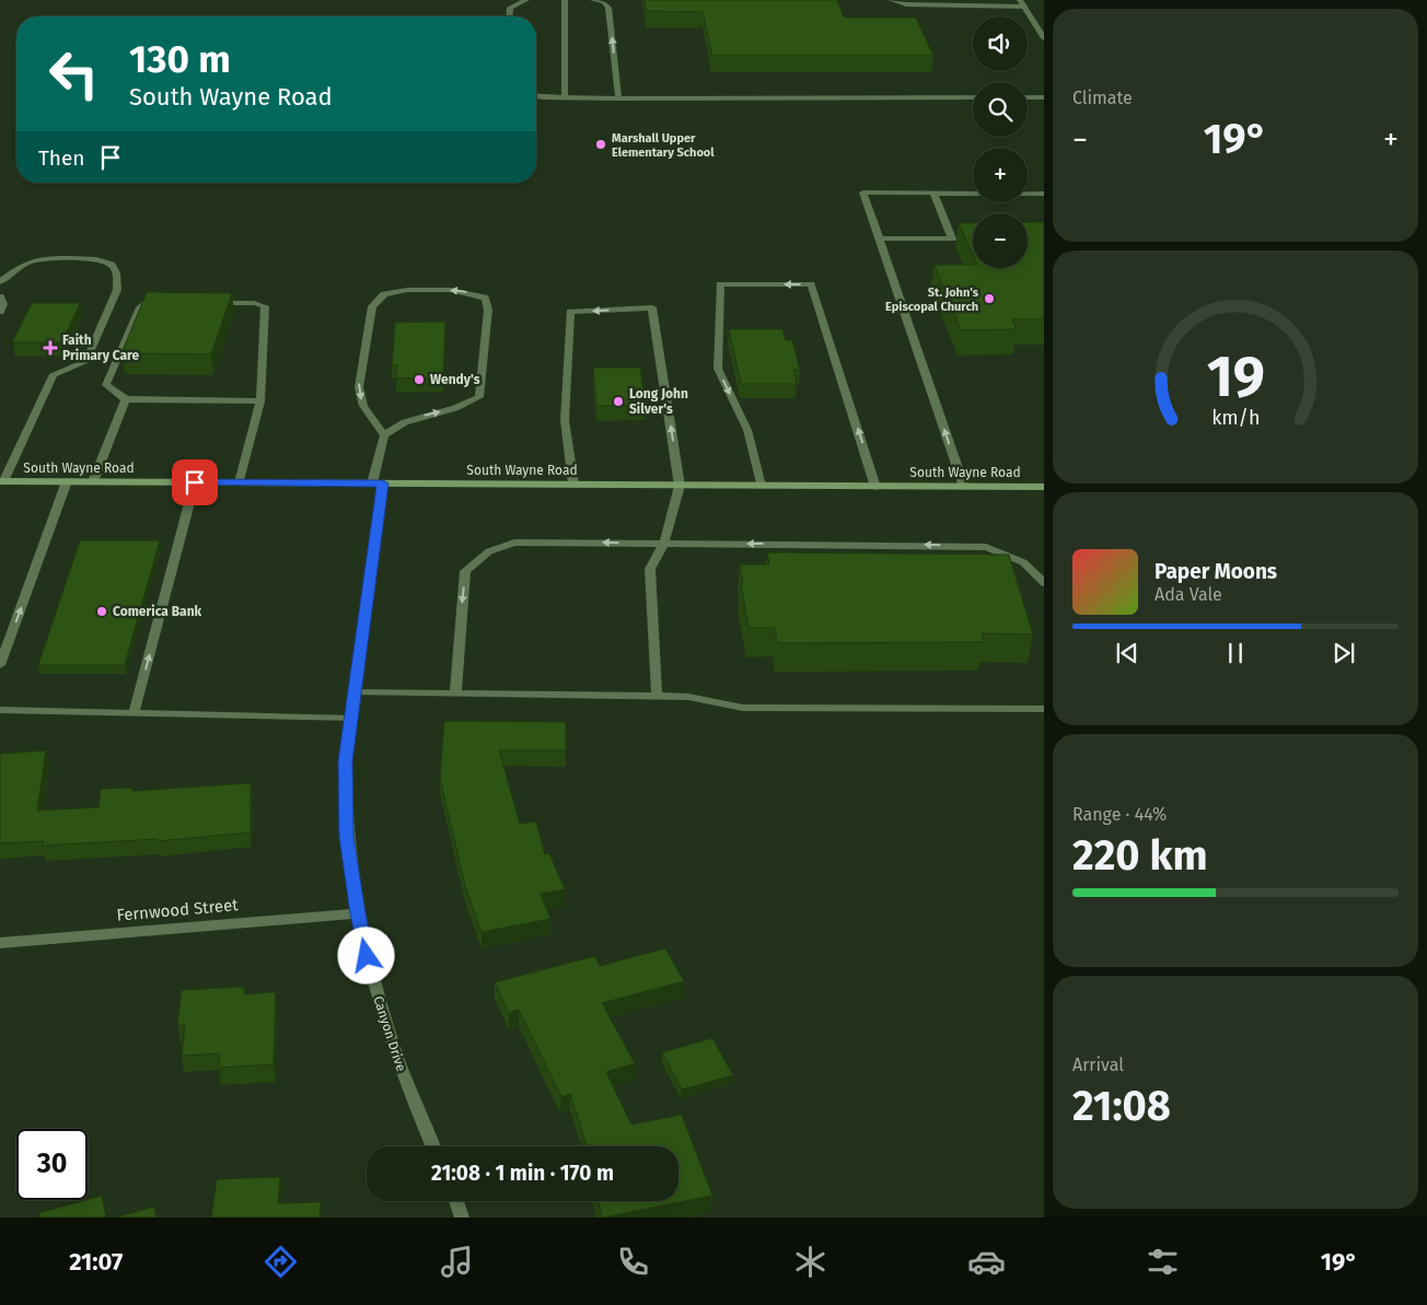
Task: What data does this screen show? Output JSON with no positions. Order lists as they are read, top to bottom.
{
  "streets": {
    "main road": ["South Wayne Road"],
    "street": ["Fernwood Street", "Canyon Drive"]
  },
  "crossings": [
    ["South Wayne Road", "Canyon Drive"],
    ["Fernwood Street", "Canyon Drive"]
  ],
  "places": {
    "other": [
      "Marshall Upper Elementary School",
      "St. John's Episcopal Church",
      "Wendy's",
      "Long John Silver's",
      "Comerica Bank"
    ],
    "health": ["Faith Primary Care"]
  },
  "page": {
    "tile": [
      "Climate",
      ["Range · 44%", "220 km"],
      ["Arrival", "21:08"]
    ],
    "map_buttons": ["+", "−"],
    "turn": ["130 m", "South Wayne Road"],
    "heat": ["−", "19°", "+"],
    "then": "Then",
    "song": ["Paper Moons", "Ada Vale"],
    "limit": "30",
    "trip": "21:08 · 1 min · 170 m",
    "tabs": ["21:07", "19°"],
    "gauge": ["19", "km/h"]
  }
}
